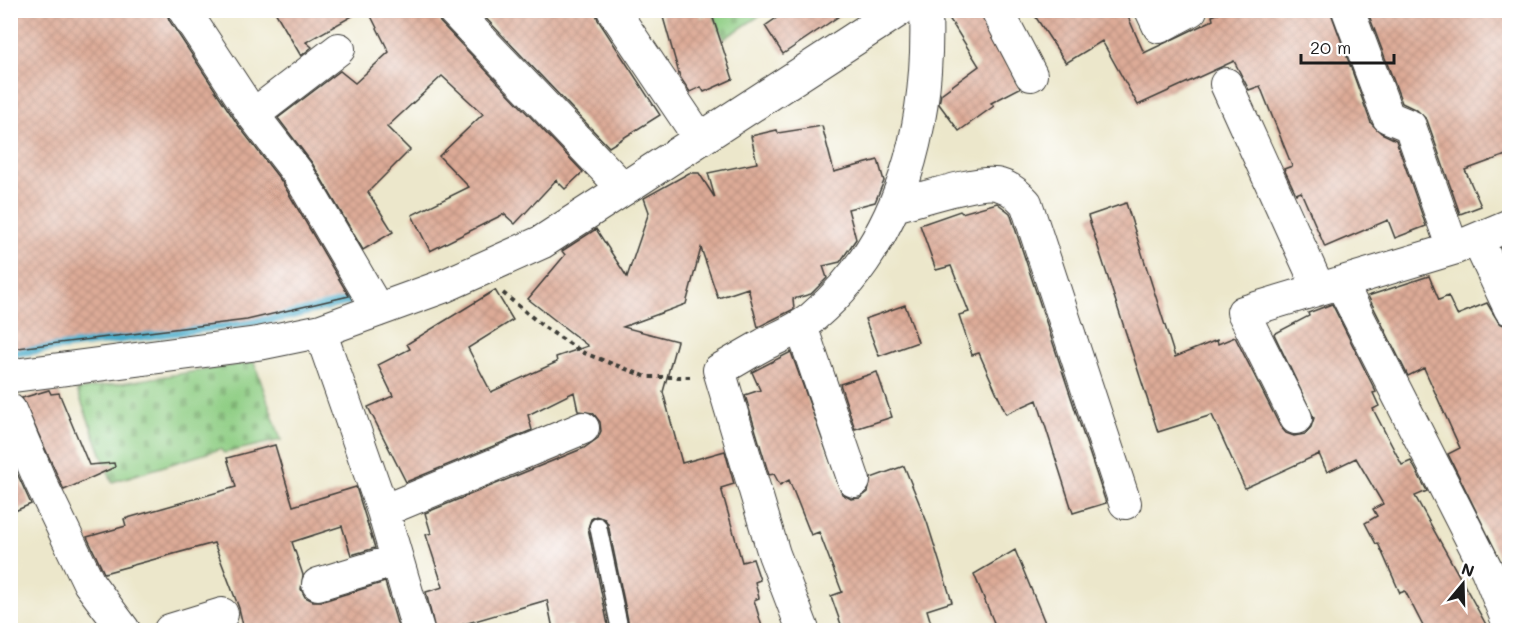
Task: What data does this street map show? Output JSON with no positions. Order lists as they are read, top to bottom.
{
  "scale_bar": "20 m",
  "north": "top"
}
